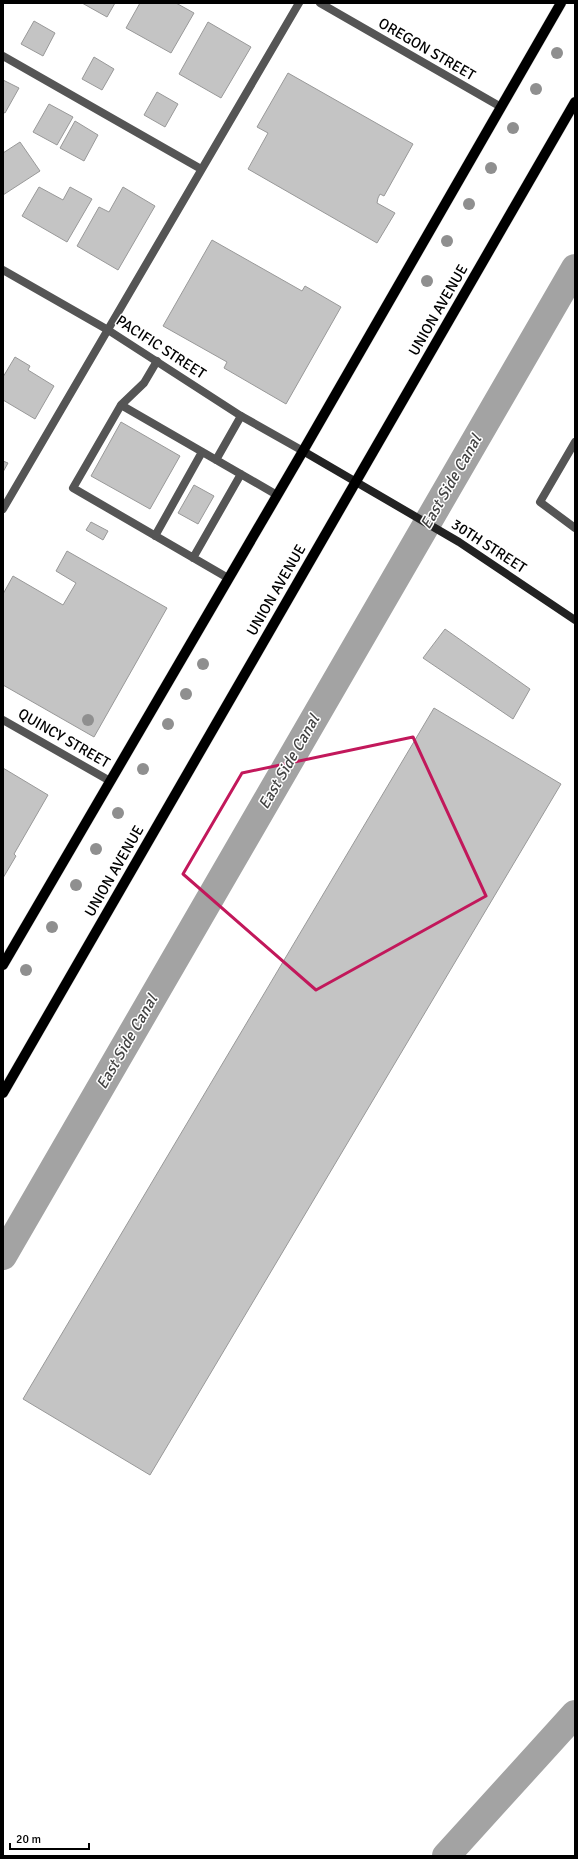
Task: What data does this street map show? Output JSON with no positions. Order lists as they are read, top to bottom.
{
  "streets": {
    "main road": ["UNION AVENUE"],
    "street": [
      "OREGON STREET",
      "PACIFIC STREET",
      "30TH STREET",
      "QUINCY STREET"
    ]
  },
  "crossings": [
    ["UNION AVENUE", "30TH STREET"],
    ["PACIFIC STREET", "30TH STREET"]
  ],
  "water": ["East Side Canal"],
  "scale_bar": "20 m"
}
